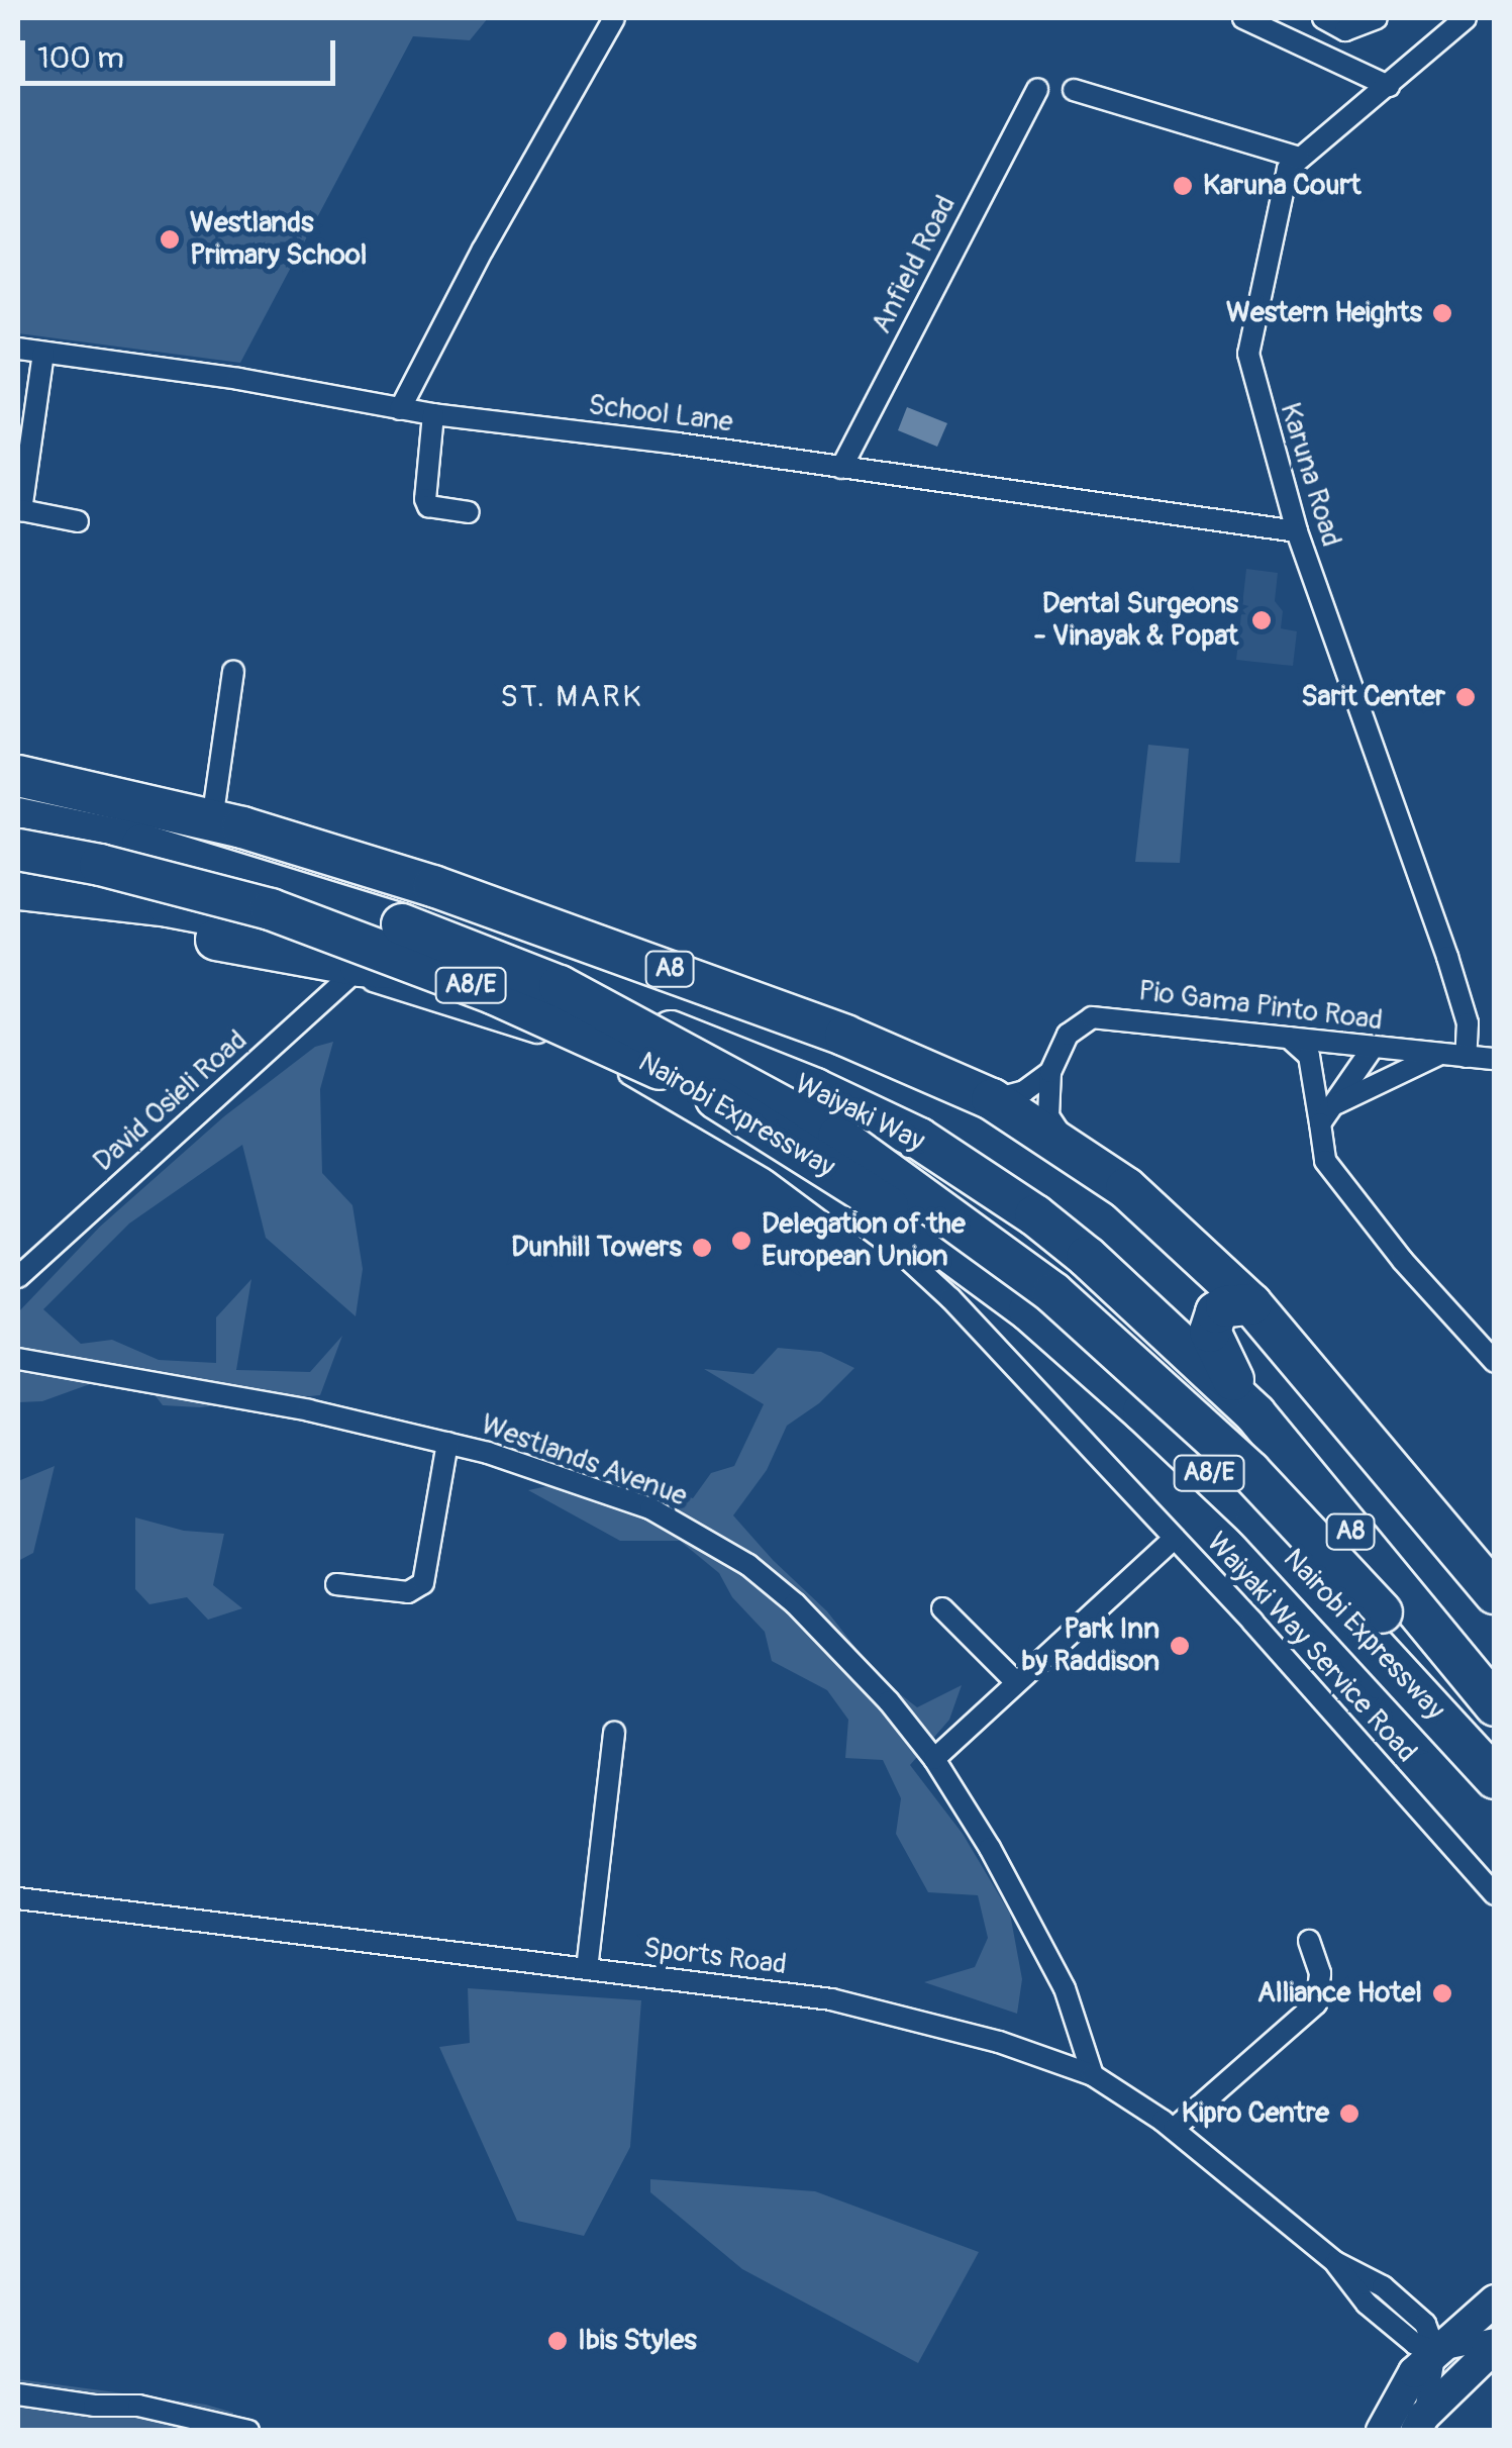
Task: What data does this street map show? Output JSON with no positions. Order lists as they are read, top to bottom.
{
  "streets": {
    "highway": [
      "A8",
      "A8/E",
      "Waiyaki Way",
      "Nairobi Expressway"
    ],
    "street": [
      "Anfield Road",
      "School Lane",
      "Karuna Road",
      "Pio Gama Pinto Road",
      "David Osieli Road",
      "Westlands Avenue",
      "Waiyaki Way Service Road",
      "Sports Road"
    ]
  },
  "crossings": [
    ["Anfield Road", "School Lane"],
    ["School Lane", "Karuna Road"],
    ["Karuna Road", "Pio Gama Pinto Road"],
    ["David Osieli Road", "Waiyaki Way Service Road"],
    ["Westlands Avenue", "Sports Road"]
  ],
  "districts": ["ST. MARK"],
  "places": [
    "Karuna Court",
    "Westlands Primary School",
    "Western Heights",
    "Dental Surgeons - Vinayak & Popat",
    "Sarit Center",
    "Delegation of the European Union",
    "Dunhill Towers",
    "Park Inn by Raddison",
    "Alliance Hotel",
    "Kipro Centre",
    "Ibis Styles"
  ],
  "scale_bar": "100 m"
}
